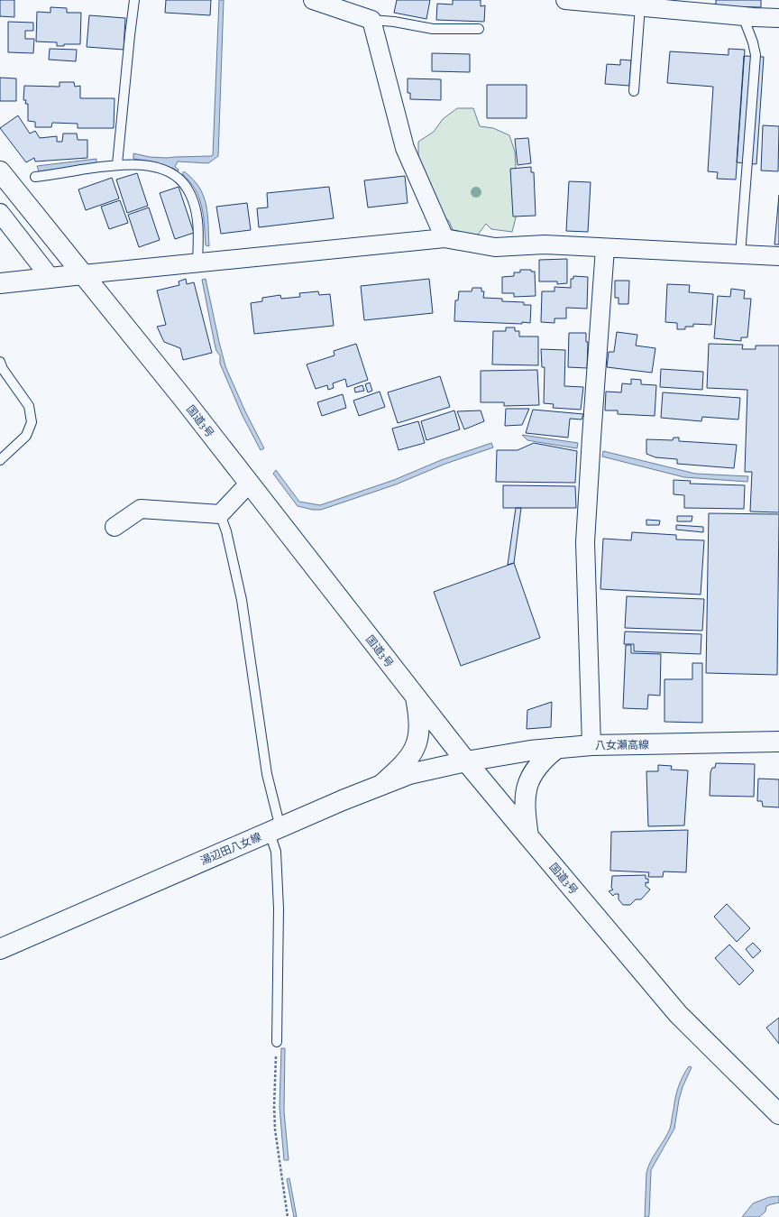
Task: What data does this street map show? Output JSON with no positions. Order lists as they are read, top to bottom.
{
  "streets": {
    "main road": ["国道3号", "八女瀬高線", "湯辺田八女線"]
  },
  "crossings": [
    ["国道3号", "八女瀬高線"],
    ["国道3号", "湯辺田八女線"],
    ["八女瀬高線", "湯辺田八女線"]
  ]
}
